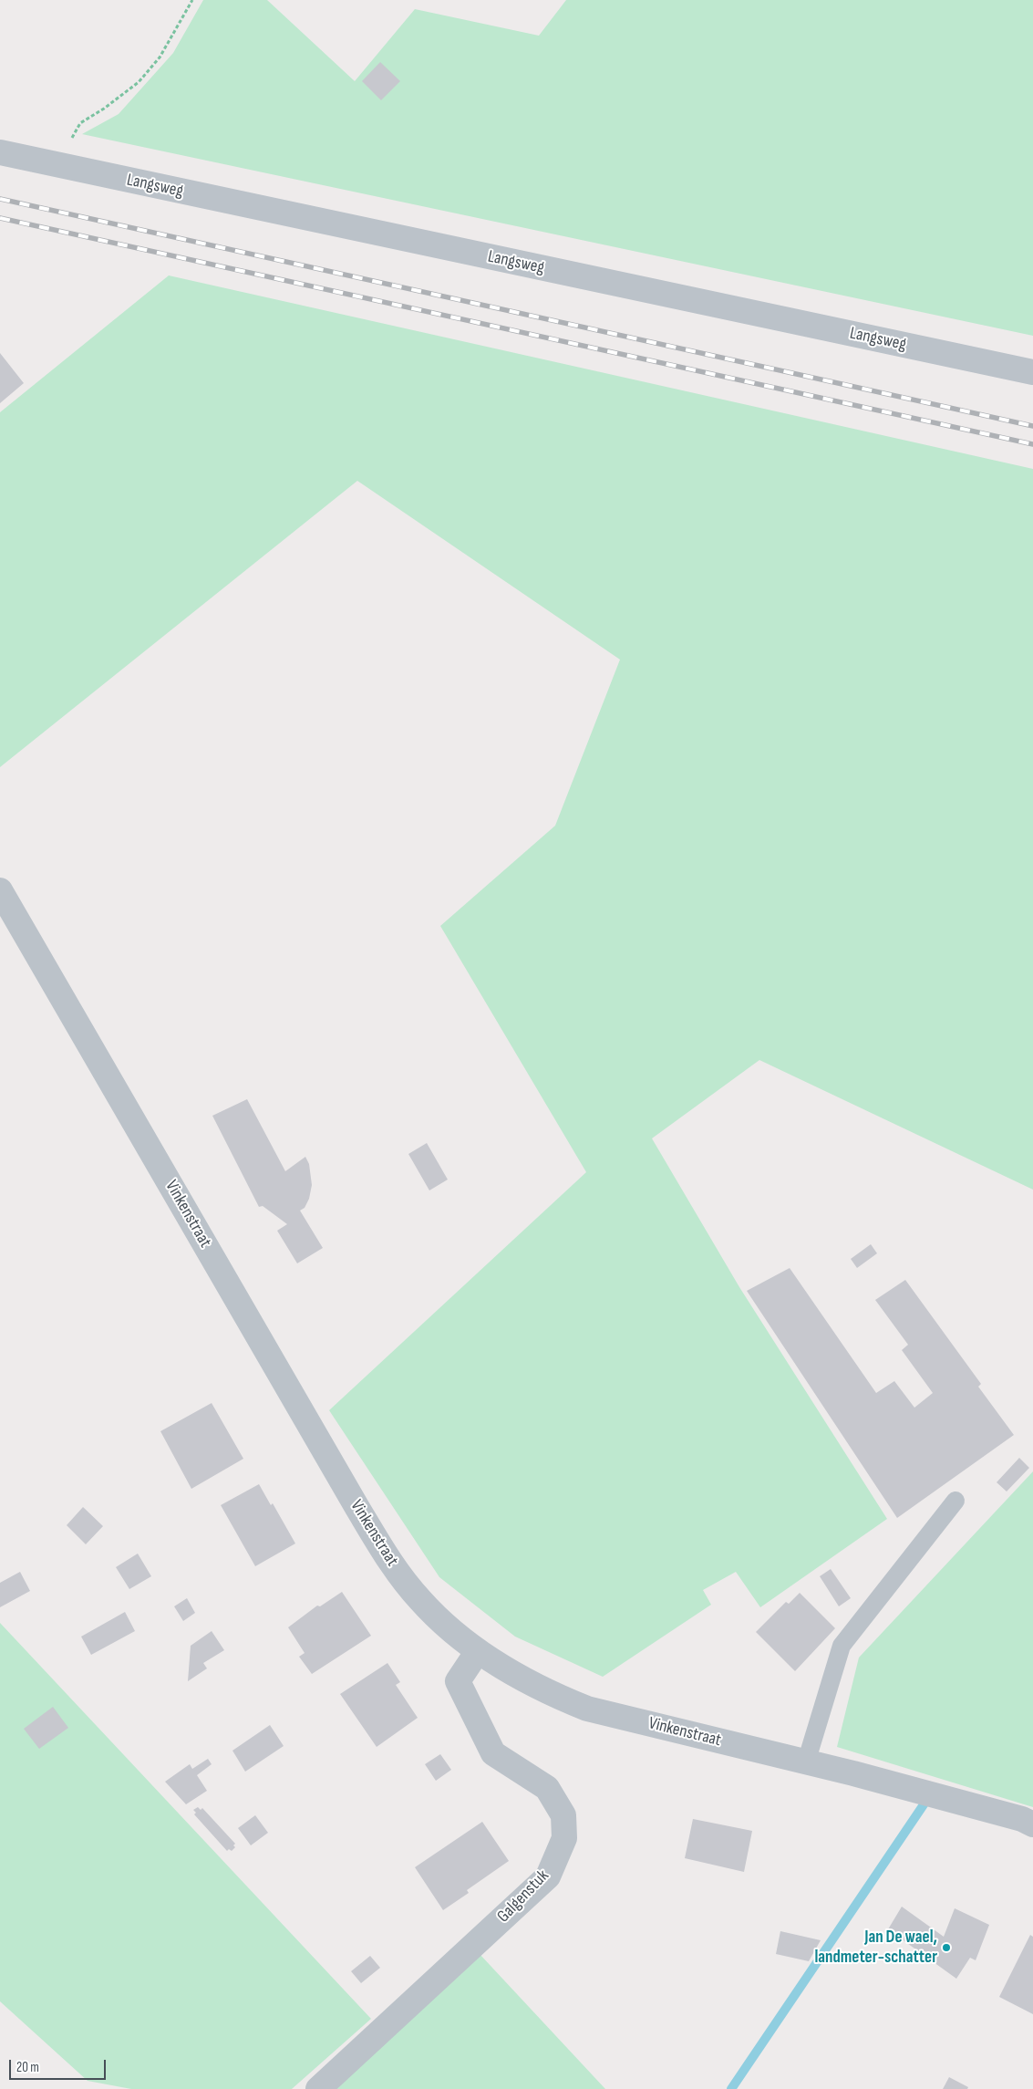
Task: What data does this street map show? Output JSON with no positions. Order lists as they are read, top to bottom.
{
  "streets": {
    "street": ["Langsweg", "Vinkenstraat", "Galgenstuk"]
  },
  "crossings": [
    ["Vinkenstraat", "Galgenstuk"]
  ],
  "places": ["Jan De wael, landmeter-schatter"],
  "scale_bar": "20 m"
}
